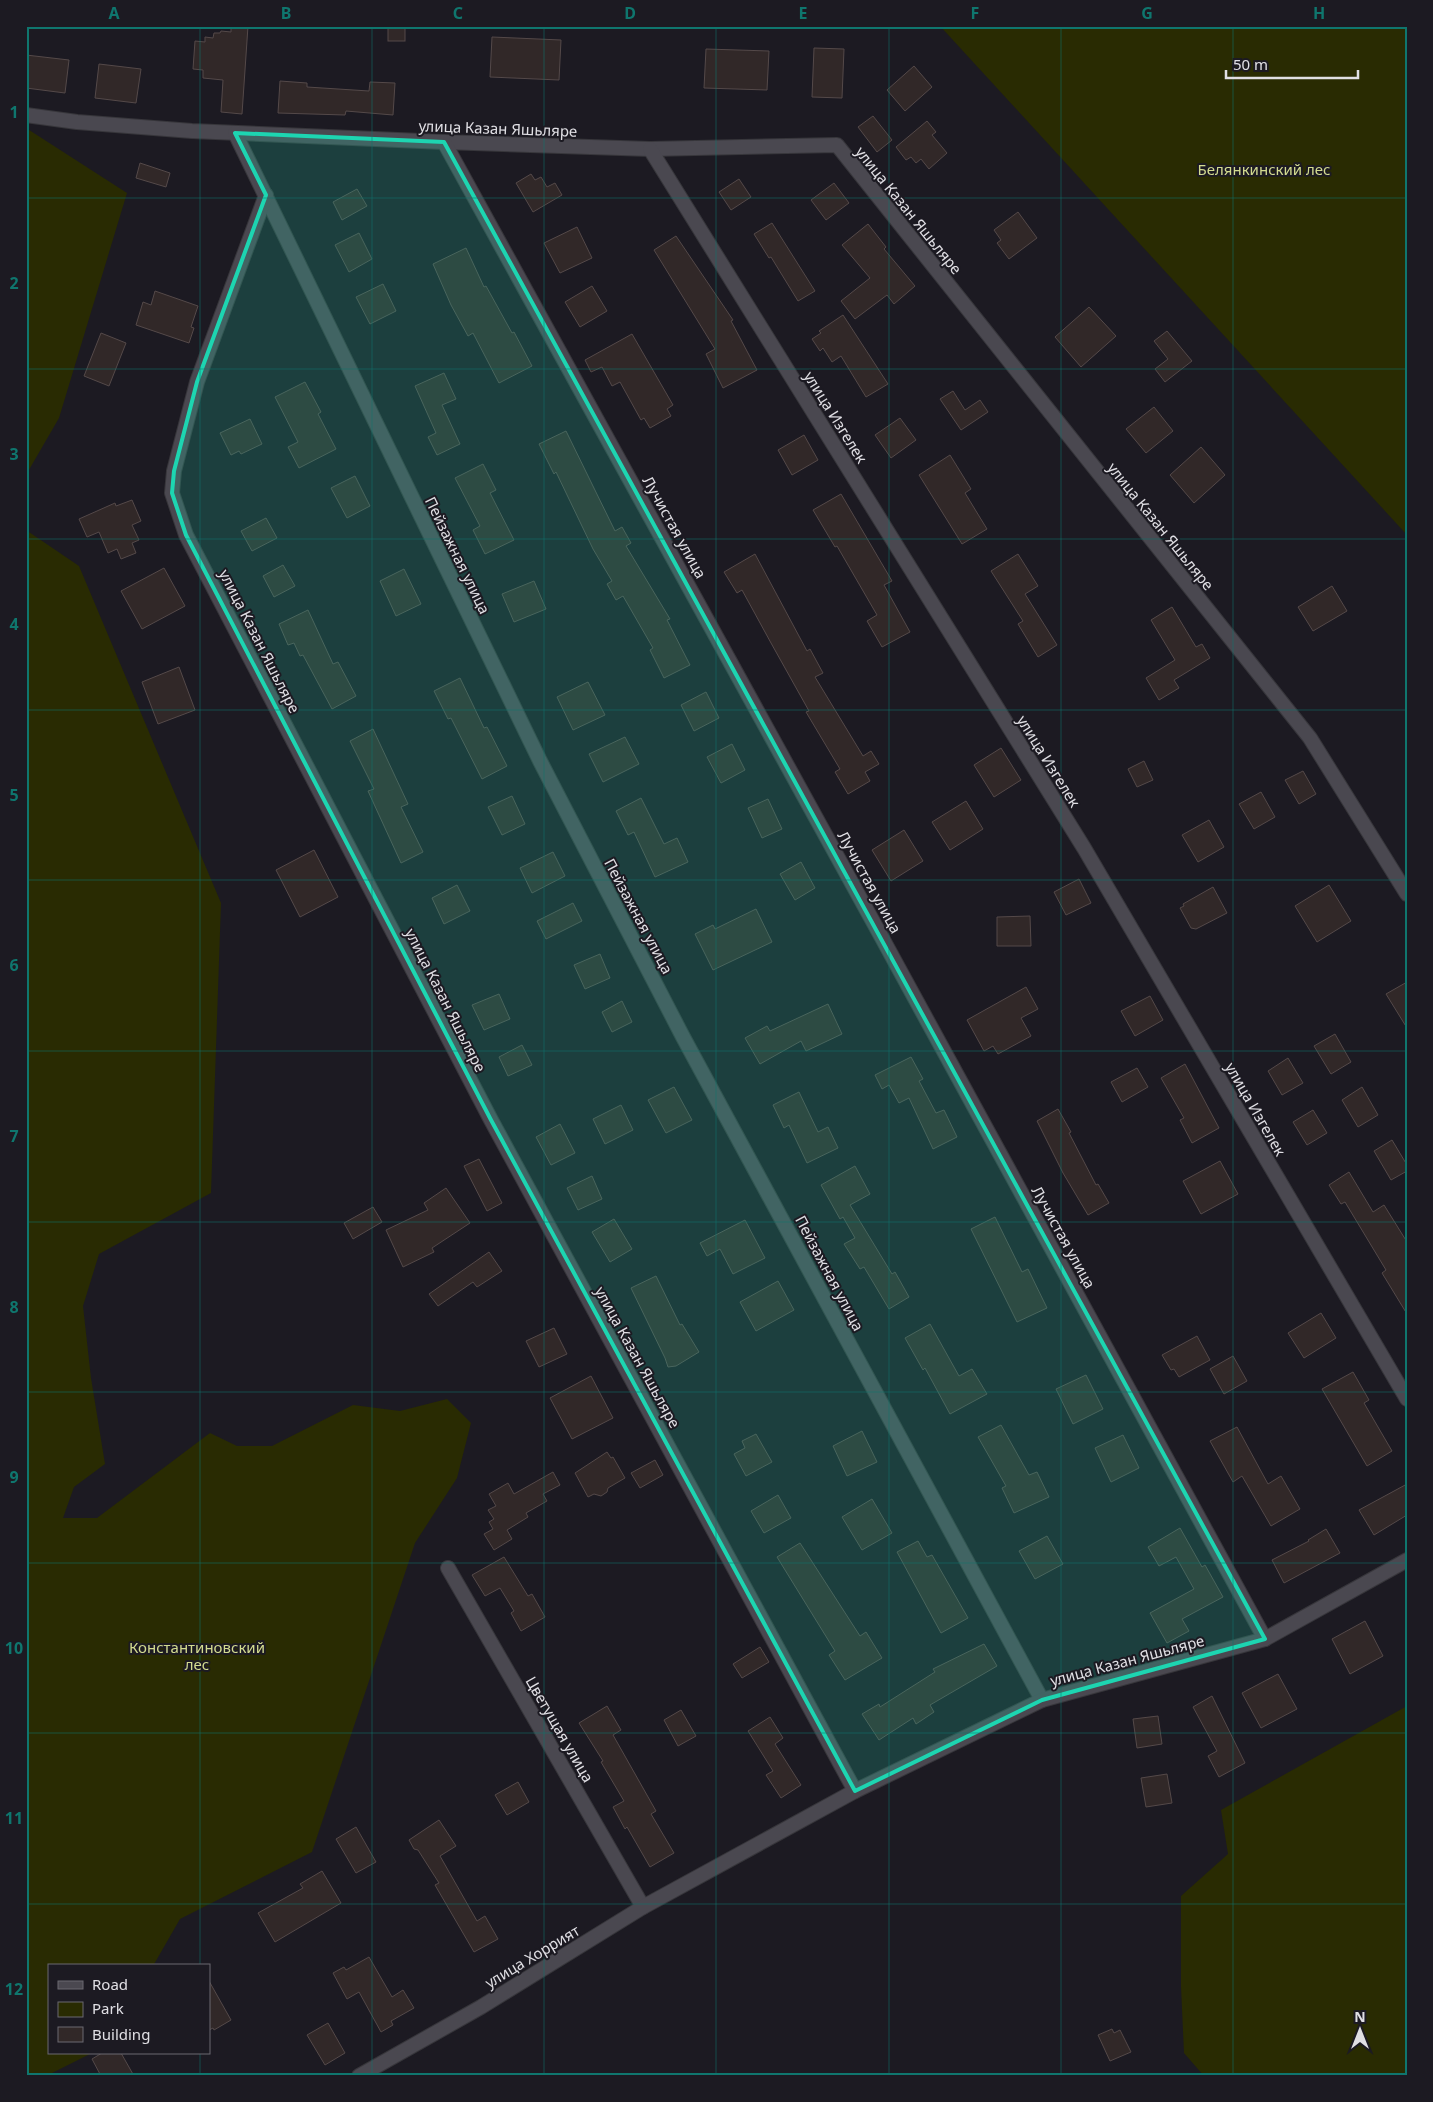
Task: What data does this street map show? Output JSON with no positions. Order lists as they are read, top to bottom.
{
  "streets": {
    "street": [
      "улица Казан Яшьляре",
      "улица Изгелек",
      "Лучистая улица",
      "Пейзажная улица",
      "Цветущая улица",
      "улица Хоррият"
    ]
  },
  "crossings": [
    ["улица Казан Яшьляре", "улица Изгелек"],
    ["улица Казан Яшьляре", "Лучистая улица"],
    ["улица Казан Яшьляре", "Пейзажная улица"],
    ["улица Казан Яшьляре", "улица Хоррият"],
    ["Цветущая улица", "улица Хоррият"]
  ],
  "parks": ["Белянкинский лес", "Константиновский лес"],
  "legend": ["Road", "Park", "Building"],
  "scale_bar": "50 m",
  "north": "top",
  "grid": {
    "columns": [
      "A",
      "B",
      "C",
      "D",
      "E",
      "F",
      "G",
      "H"
    ],
    "rows": [
      "1",
      "2",
      "3",
      "4",
      "5",
      "6",
      "7",
      "8",
      "9",
      "10",
      "11",
      "12"
    ]
  }
}
